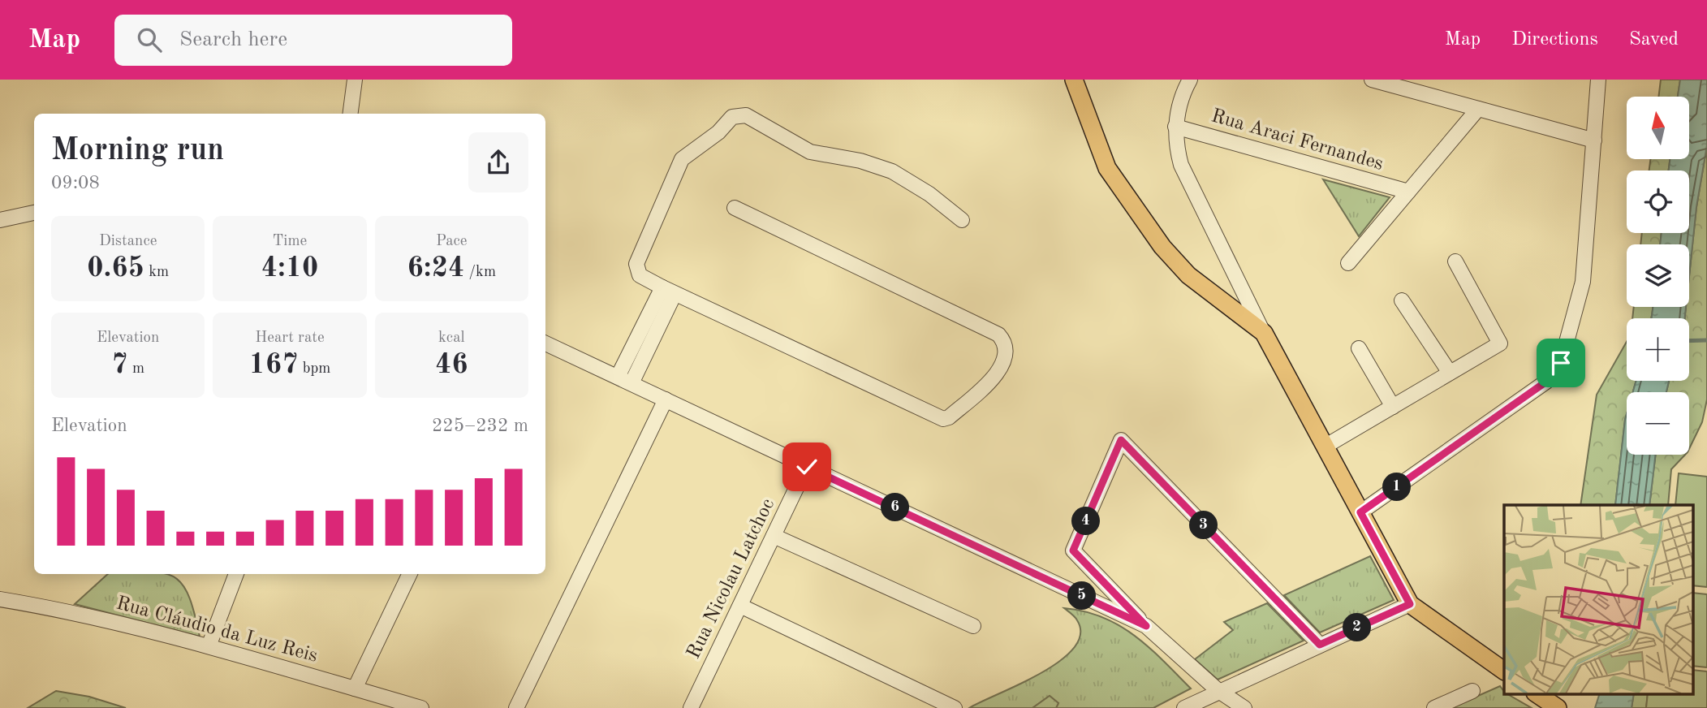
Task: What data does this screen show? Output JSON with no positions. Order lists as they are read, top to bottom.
{
  "streets": {
    "street": ["Rua Araci Fernandes", "Rua Nicolau Latchoc", "Rua Cláudio da Luz Reis"]
  },
  "north": "top",
  "page": {
    "header": "Map",
    "search": "Search here",
    "nav": ["Map", "Directions", "Saved"],
    "map_buttons": ["+", "−"],
    "heading": ["Morning run", "09:08"],
    "stats": [
      ["Distance", "0.65 km"],
      ["Time", "4:10"],
      ["Pace", "6:24 /km"],
      ["Elevation", "7 m"],
      ["Heart rate", "167 bpm"],
      ["kcal", "46"]
    ],
    "chart": ["Elevation", "225–232 m"],
    "pins": [
      "1",
      "6",
      "4",
      "3",
      "5",
      "2"
    ]
  }
}
